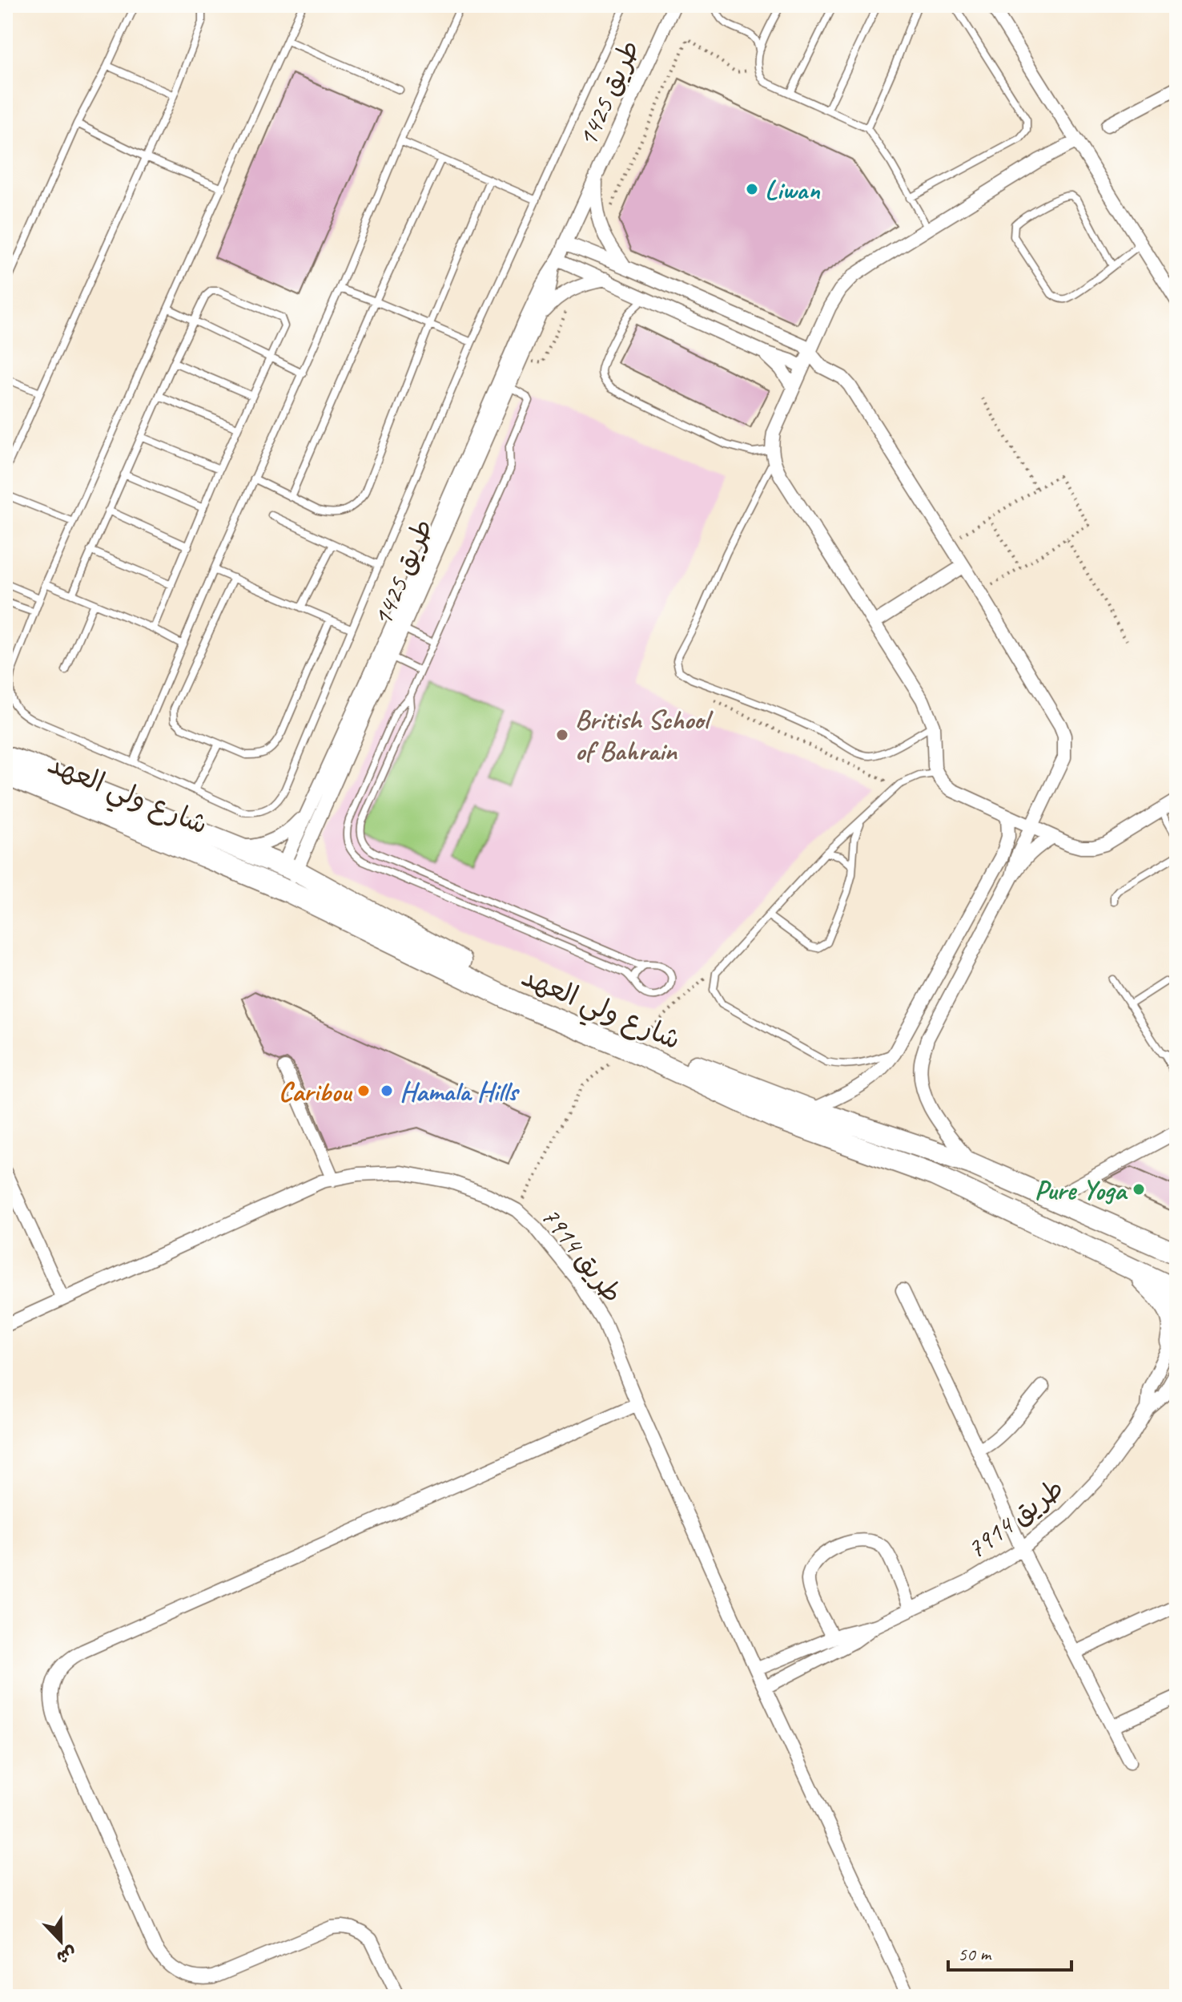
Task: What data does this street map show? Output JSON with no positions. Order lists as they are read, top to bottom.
{
  "streets": {
    "main road": ["شارع ولي العهد"],
    "street": ["طريق 1425", "طريق 7914"]
  },
  "crossings": [
    ["طريق 1425", "شارع ولي العهد"]
  ],
  "places": [
    "Liwan",
    "British School of Bahrain",
    "Caribou",
    "Hamala Hills",
    "Pure Yoga"
  ],
  "scale_bar": "50 m",
  "north": "bottom"
}
